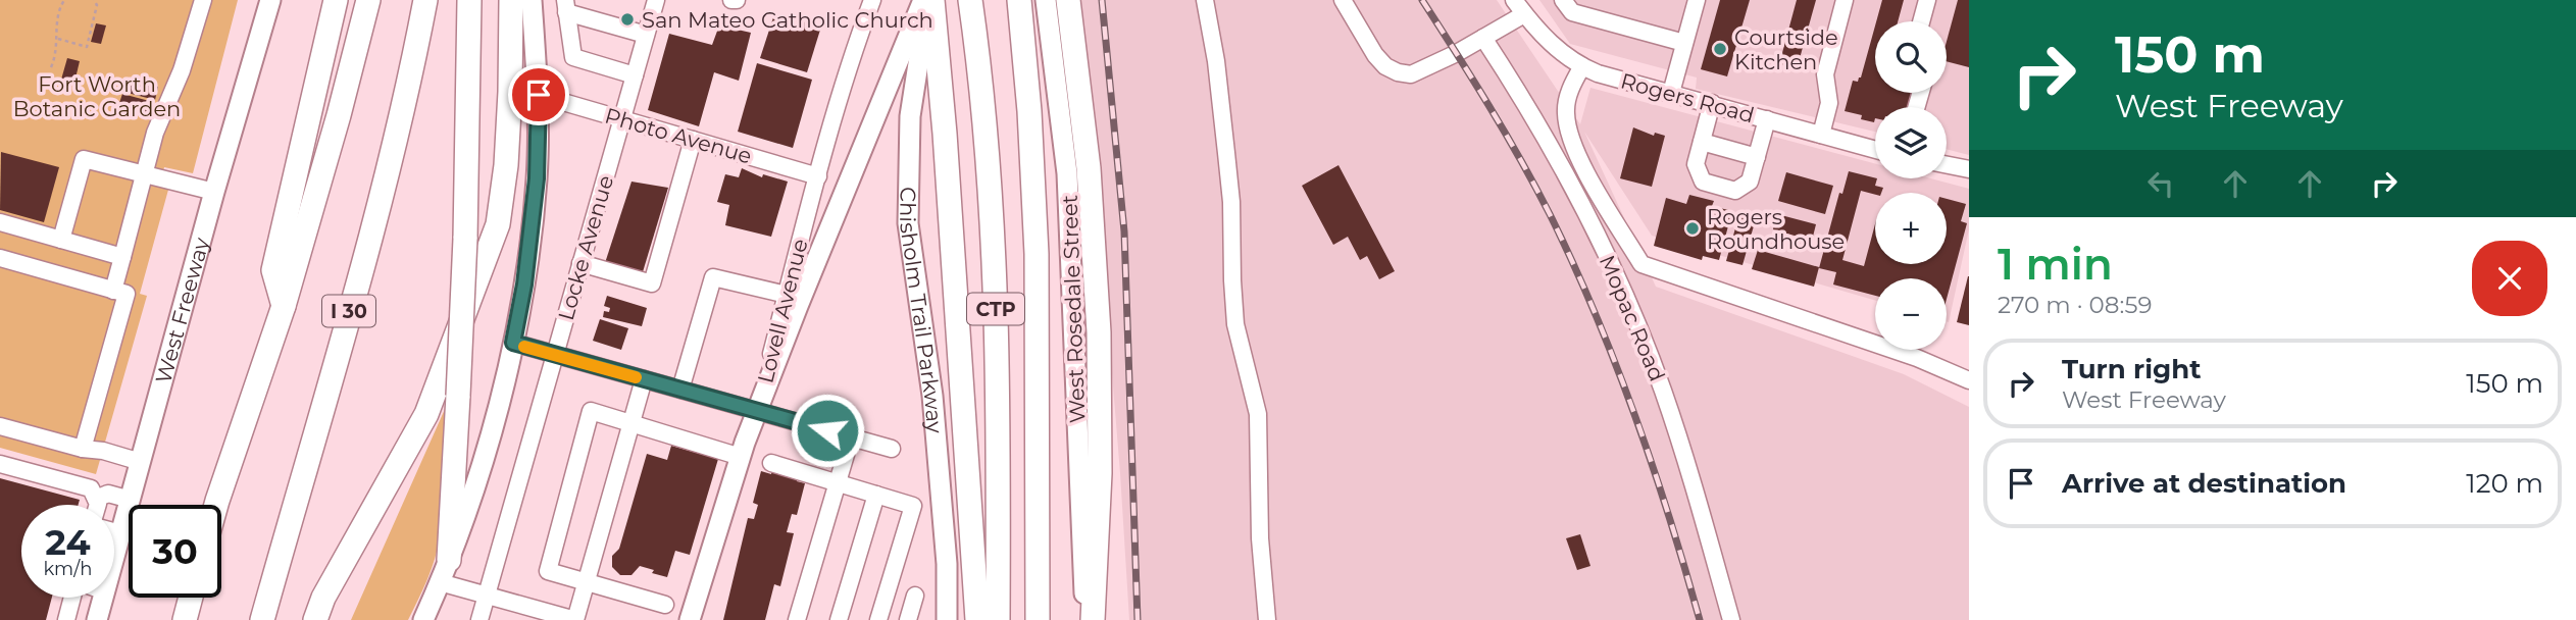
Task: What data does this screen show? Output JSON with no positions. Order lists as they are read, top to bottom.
{
  "streets": {
    "highway": ["CTP", "I 30"],
    "main road": [
      "Chisholm Trail Parkway",
      "West Rosedale Street",
      "West Freeway",
      "Lovell Avenue"
    ],
    "street": [
      "Rogers Road",
      "Photo Avenue",
      "Locke Avenue",
      "Mopac Road"
    ]
  },
  "crossings": [
    ["Rogers Road", "Mopac Road"],
    ["Photo Avenue", "Locke Avenue"],
    ["Photo Avenue", "Lovell Avenue"]
  ],
  "parks": ["Fort Worth Botanic Garden"],
  "places": ["San Mateo Catholic Church", "Courtside Kitchen", "Rogers Roundhouse"],
  "page": {
    "turn": ["150 m", "West Freeway"],
    "map_buttons": ["+", "−"],
    "heading": ["1 min", "270 m · 08:59"],
    "list": [
      {
        "name": "Turn right",
        "note": "West Freeway",
        "value": "150 m"
      },
      {
        "name": "Arrive at destination",
        "value": "120 m"
      }
    ],
    "speed": "24 km/h",
    "limit": "30"
  }
}
